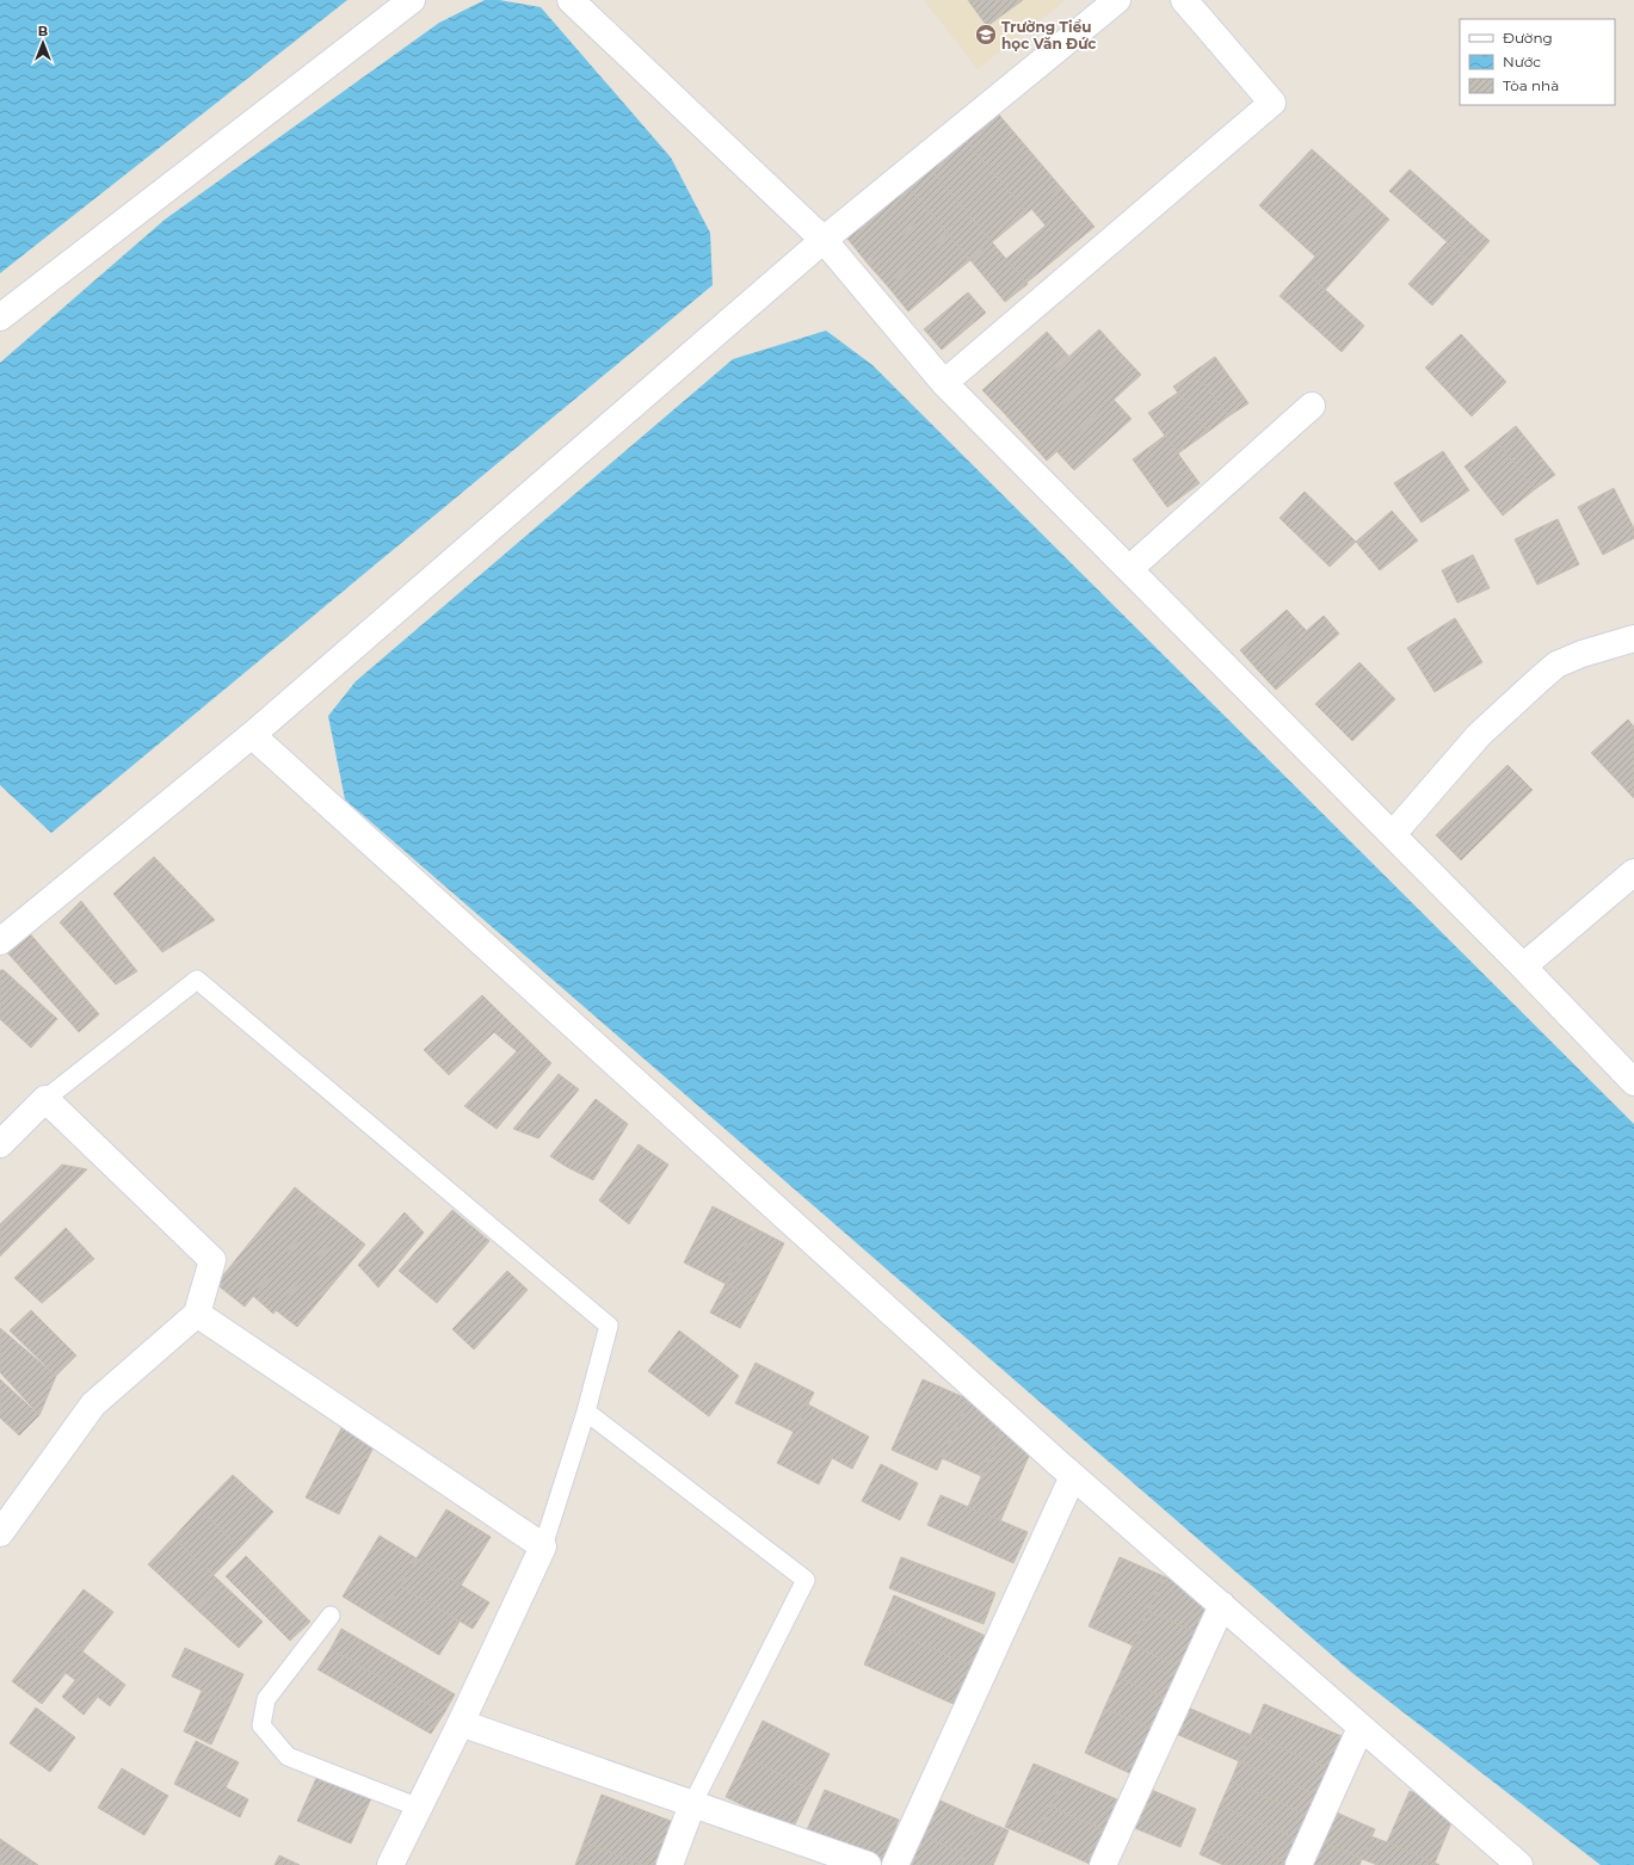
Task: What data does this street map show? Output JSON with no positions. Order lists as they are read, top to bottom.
{
  "places": {
    "school or university": ["Trường Tiểu học Văn Đức"]
  },
  "legend": ["Đường", "Nước", "Tòa nhà"],
  "north": "top"
}
